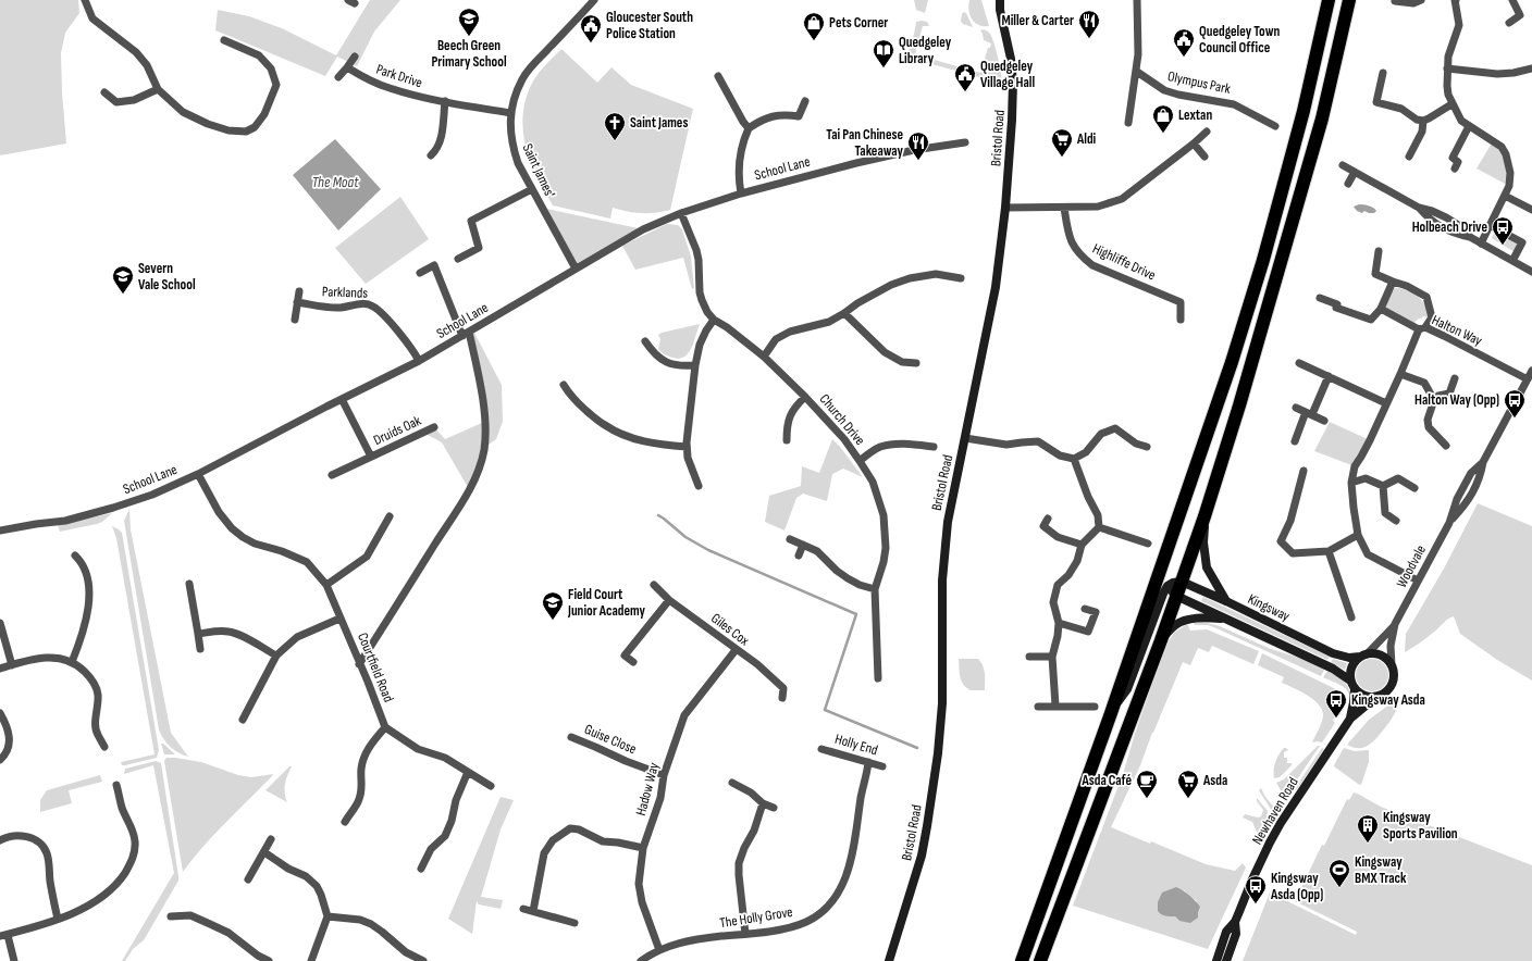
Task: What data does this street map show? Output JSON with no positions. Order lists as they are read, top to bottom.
{
  "streets": {
    "street": [
      "Park Drive",
      "Olympus Park",
      "Bristol Road",
      "School Lane",
      "Saint James'",
      "Highliffe Drive",
      "Parklands",
      "Halton Way",
      "Church Drive",
      "Druids Oak",
      "Woodvale",
      "Kingsway",
      "Giles Cox",
      "Courtfield Road",
      "Guise Close",
      "Holly End",
      "Hadow Way",
      "Newhaven Road",
      "The Holly Grove"
    ]
  },
  "crossings": [
    ["Park Drive", "Saint James'"],
    ["School Lane", "Saint James'"],
    ["School Lane", "Parklands"],
    ["School Lane", "Church Drive"],
    ["School Lane", "Druids Oak"],
    ["School Lane", "Courtfield Road"],
    ["Halton Way", "Woodvale"],
    ["Woodvale", "Kingsway"],
    ["Woodvale", "Newhaven Road"],
    ["Kingsway", "Newhaven Road"],
    ["Giles Cox", "Hadow Way"],
    ["Guise Close", "Hadow Way"],
    ["Holly End", "The Holly Grove"],
    ["Hadow Way", "The Holly Grove"]
  ],
  "water": ["The Moat"],
  "places": {
    "school or university": ["Beech Green Primary School", "Severn Vale School", "Field Court Junior Academy"],
    "restaurant": ["Miller & Carter", "Tai Pan Chinese Takeaway"],
    "shop": ["Pets Corner", "Lextan"],
    "public building": ["Gloucester South Police Station", "Quedgeley Town Council Office", "Quedgeley Village Hall"],
    "library": ["Quedgeley Library"],
    "church": ["Saint James"],
    "supermarket": ["Aldi", "Asda"],
    "bus stop": [
      "Holbeach Drive",
      "Halton Way (Opp)",
      "Kingsway Asda",
      "Kingsway Asda (Opp)"
    ],
    "cafe": ["Asda Café"],
    "building": ["Kingsway Sports Pavilion"],
    "sports": ["Kingsway BMX Track"]
  }
}
